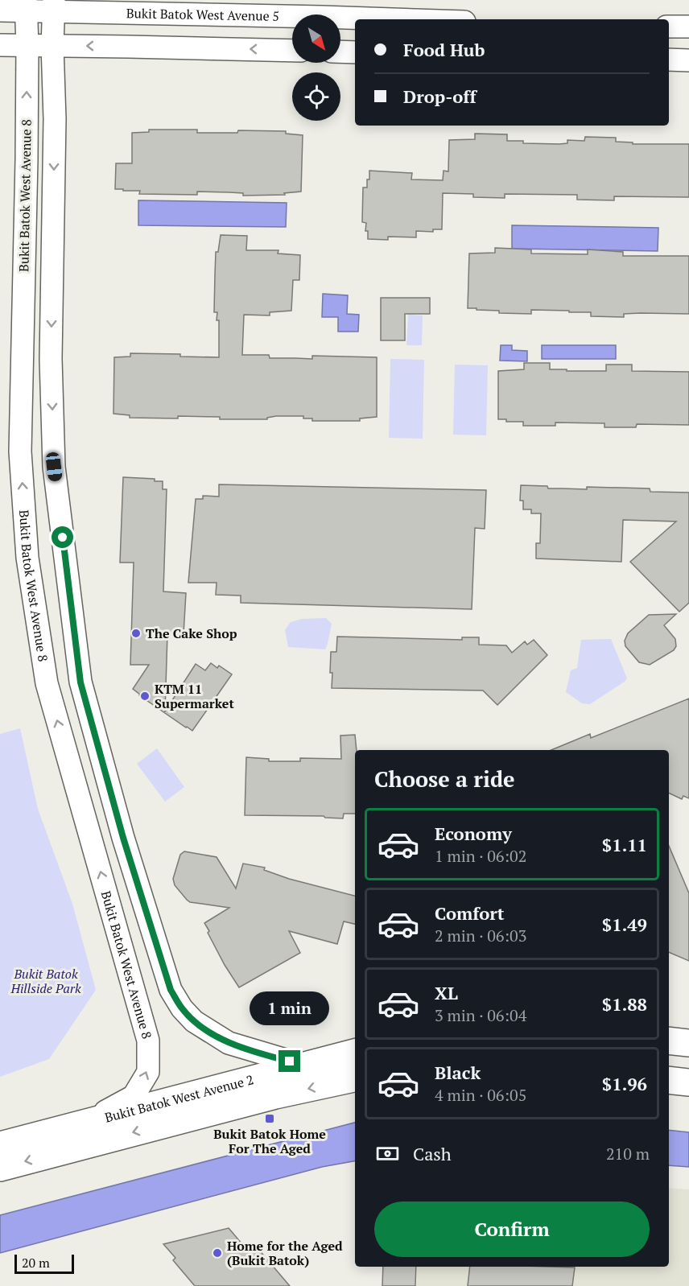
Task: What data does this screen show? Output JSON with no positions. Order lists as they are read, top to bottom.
{
  "streets": {
    "main road": ["Bukit Batok West Avenue 2"],
    "street": ["Bukit Batok West Avenue 5", "Bukit Batok West Avenue 8"]
  },
  "crossings": [
    ["Bukit Batok West Avenue 5", "Bukit Batok West Avenue 8"],
    ["Bukit Batok West Avenue 8", "Bukit Batok West Avenue 2"]
  ],
  "parks": ["Bukit Batok Hillside Park"],
  "places": {
    "other": ["The Cake Shop", "KTM 11 Supermarket", "Home for the Aged (Bukit Batok)"],
    "transit": ["Bukit Batok Home For The Aged"]
  },
  "scale_bar": "20 m",
  "north": "bottom right",
  "page": {
    "banner": ["Food Hub", "Drop-off"],
    "heading": "Choose a ride",
    "list": [
      {
        "name": "Economy",
        "note": "1 min · 06:02",
        "value": "$1.11"
      },
      {
        "name": "Comfort",
        "note": "2 min · 06:03",
        "value": "$1.49"
      },
      {
        "name": "XL",
        "note": "3 min · 06:04",
        "value": "$1.88"
      },
      {
        "name": "Black",
        "note": "4 min · 06:05",
        "value": "$1.96"
      }
    ],
    "bubble": "1 min",
    "pay": ["Cash", "210 m"],
    "buttons": "Confirm",
    "scale": "20 m"
  }
}
